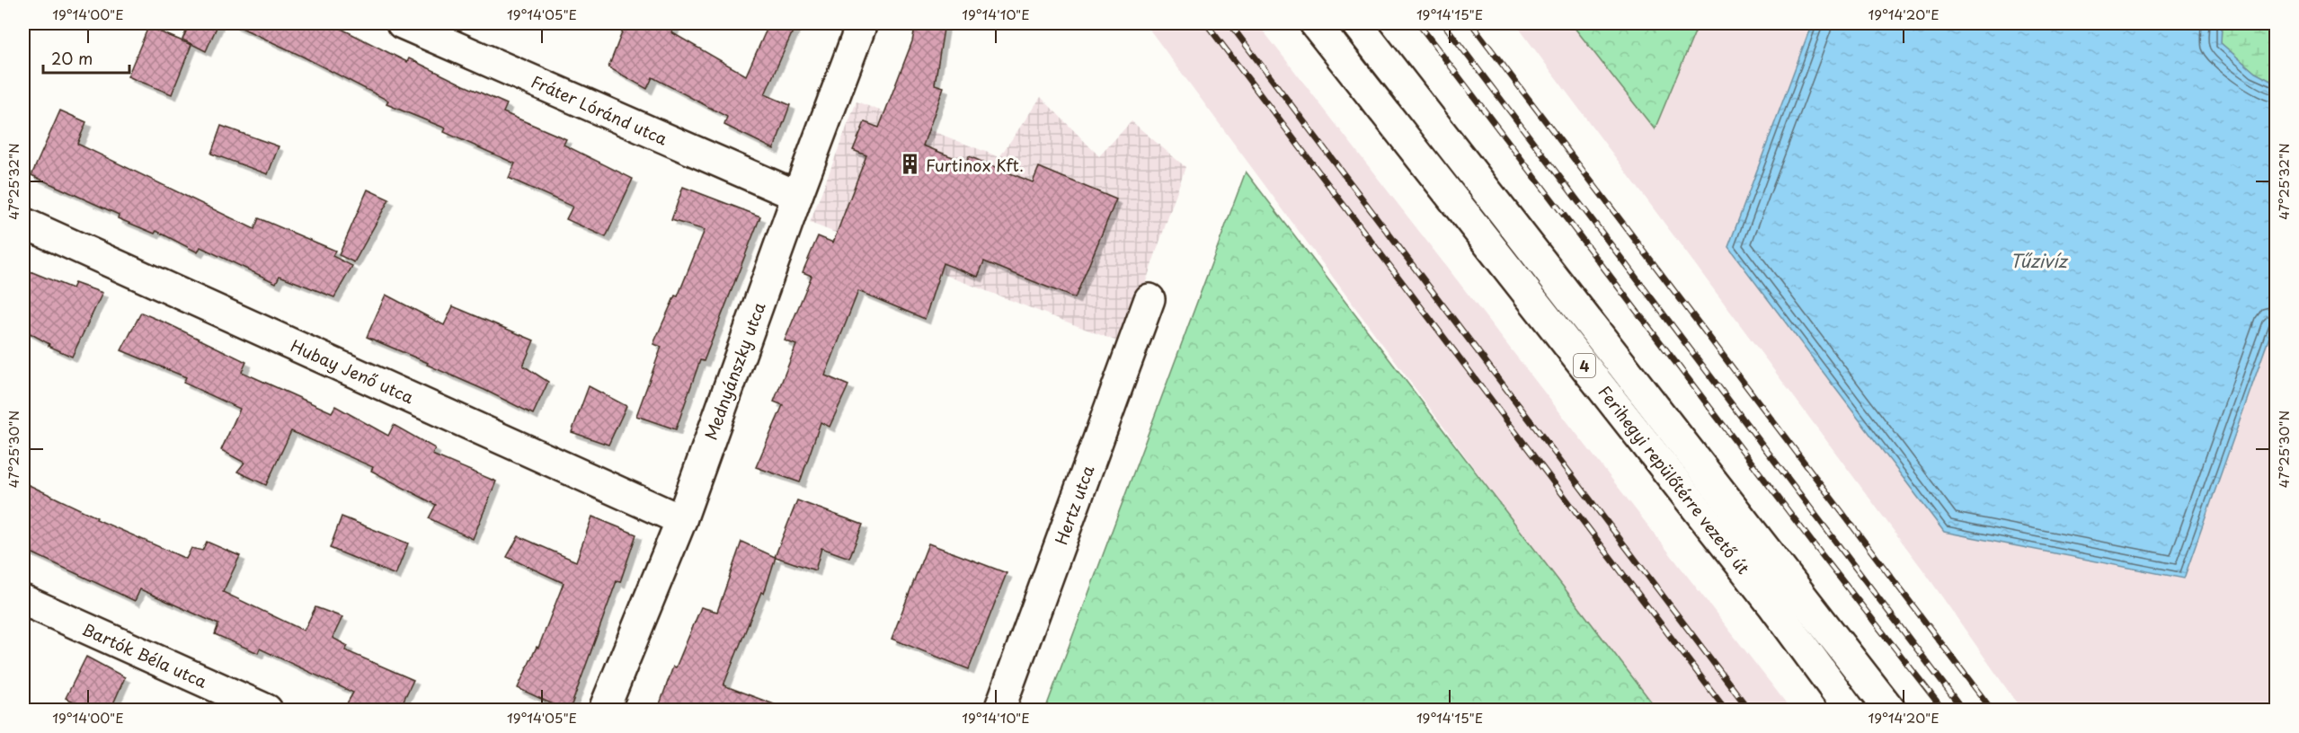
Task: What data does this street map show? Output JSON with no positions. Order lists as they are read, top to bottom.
{
  "streets": {
    "street": [
      "Fráter Lóránd utca",
      "4",
      "Hubay Jenő utca",
      "Mednyánszky utca",
      "Ferihegyi repülőtérre vezető út",
      "Hertz utca",
      "Bartók Béla utca"
    ]
  },
  "crossings": [
    ["Fráter Lóránd utca", "Mednyánszky utca"],
    ["Hubay Jenő utca", "Mednyánszky utca"]
  ],
  "water": ["Tűzivíz"],
  "places": {
    "building": ["Furtinox Kft."]
  },
  "scale_bar": "20 m",
  "coordinates": [
    "19°14'00\"E",
    "19°14'05\"E",
    "19°14'10\"E",
    "19°14'15\"E",
    "19°14'20\"E",
    "47°25'32\"N",
    "47°25'30\"N"
  ]
}
